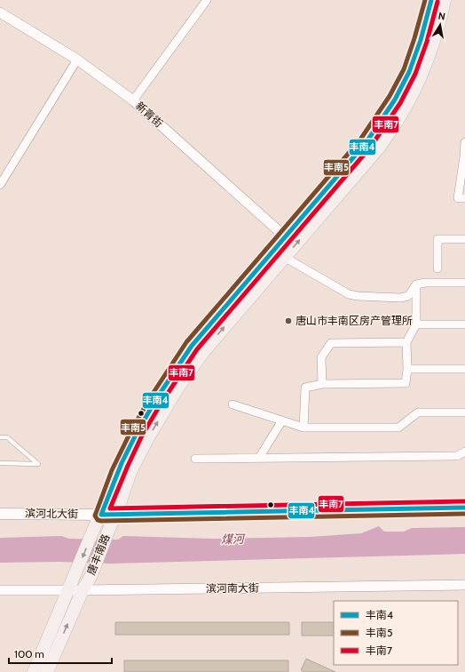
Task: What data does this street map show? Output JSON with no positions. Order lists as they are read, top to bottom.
{
  "streets": {
    "main road": ["滨河北大街", "唐丰南路"],
    "street": ["新青街", "滨河南大街"]
  },
  "crossings": [
    ["新青街", "唐丰南路"],
    ["滨河北大街", "唐丰南路"],
    ["唐丰南路", "滨河南大街"]
  ],
  "water": ["煤河"],
  "places": ["唐山市丰南区房产管理所"],
  "lines": ["transit line 丰南4", "transit line 丰南5", "transit line 丰南7"],
  "legend": ["丰南4", "丰南5", "丰南7"],
  "scale_bar": "100 m",
  "north": "top"
}
